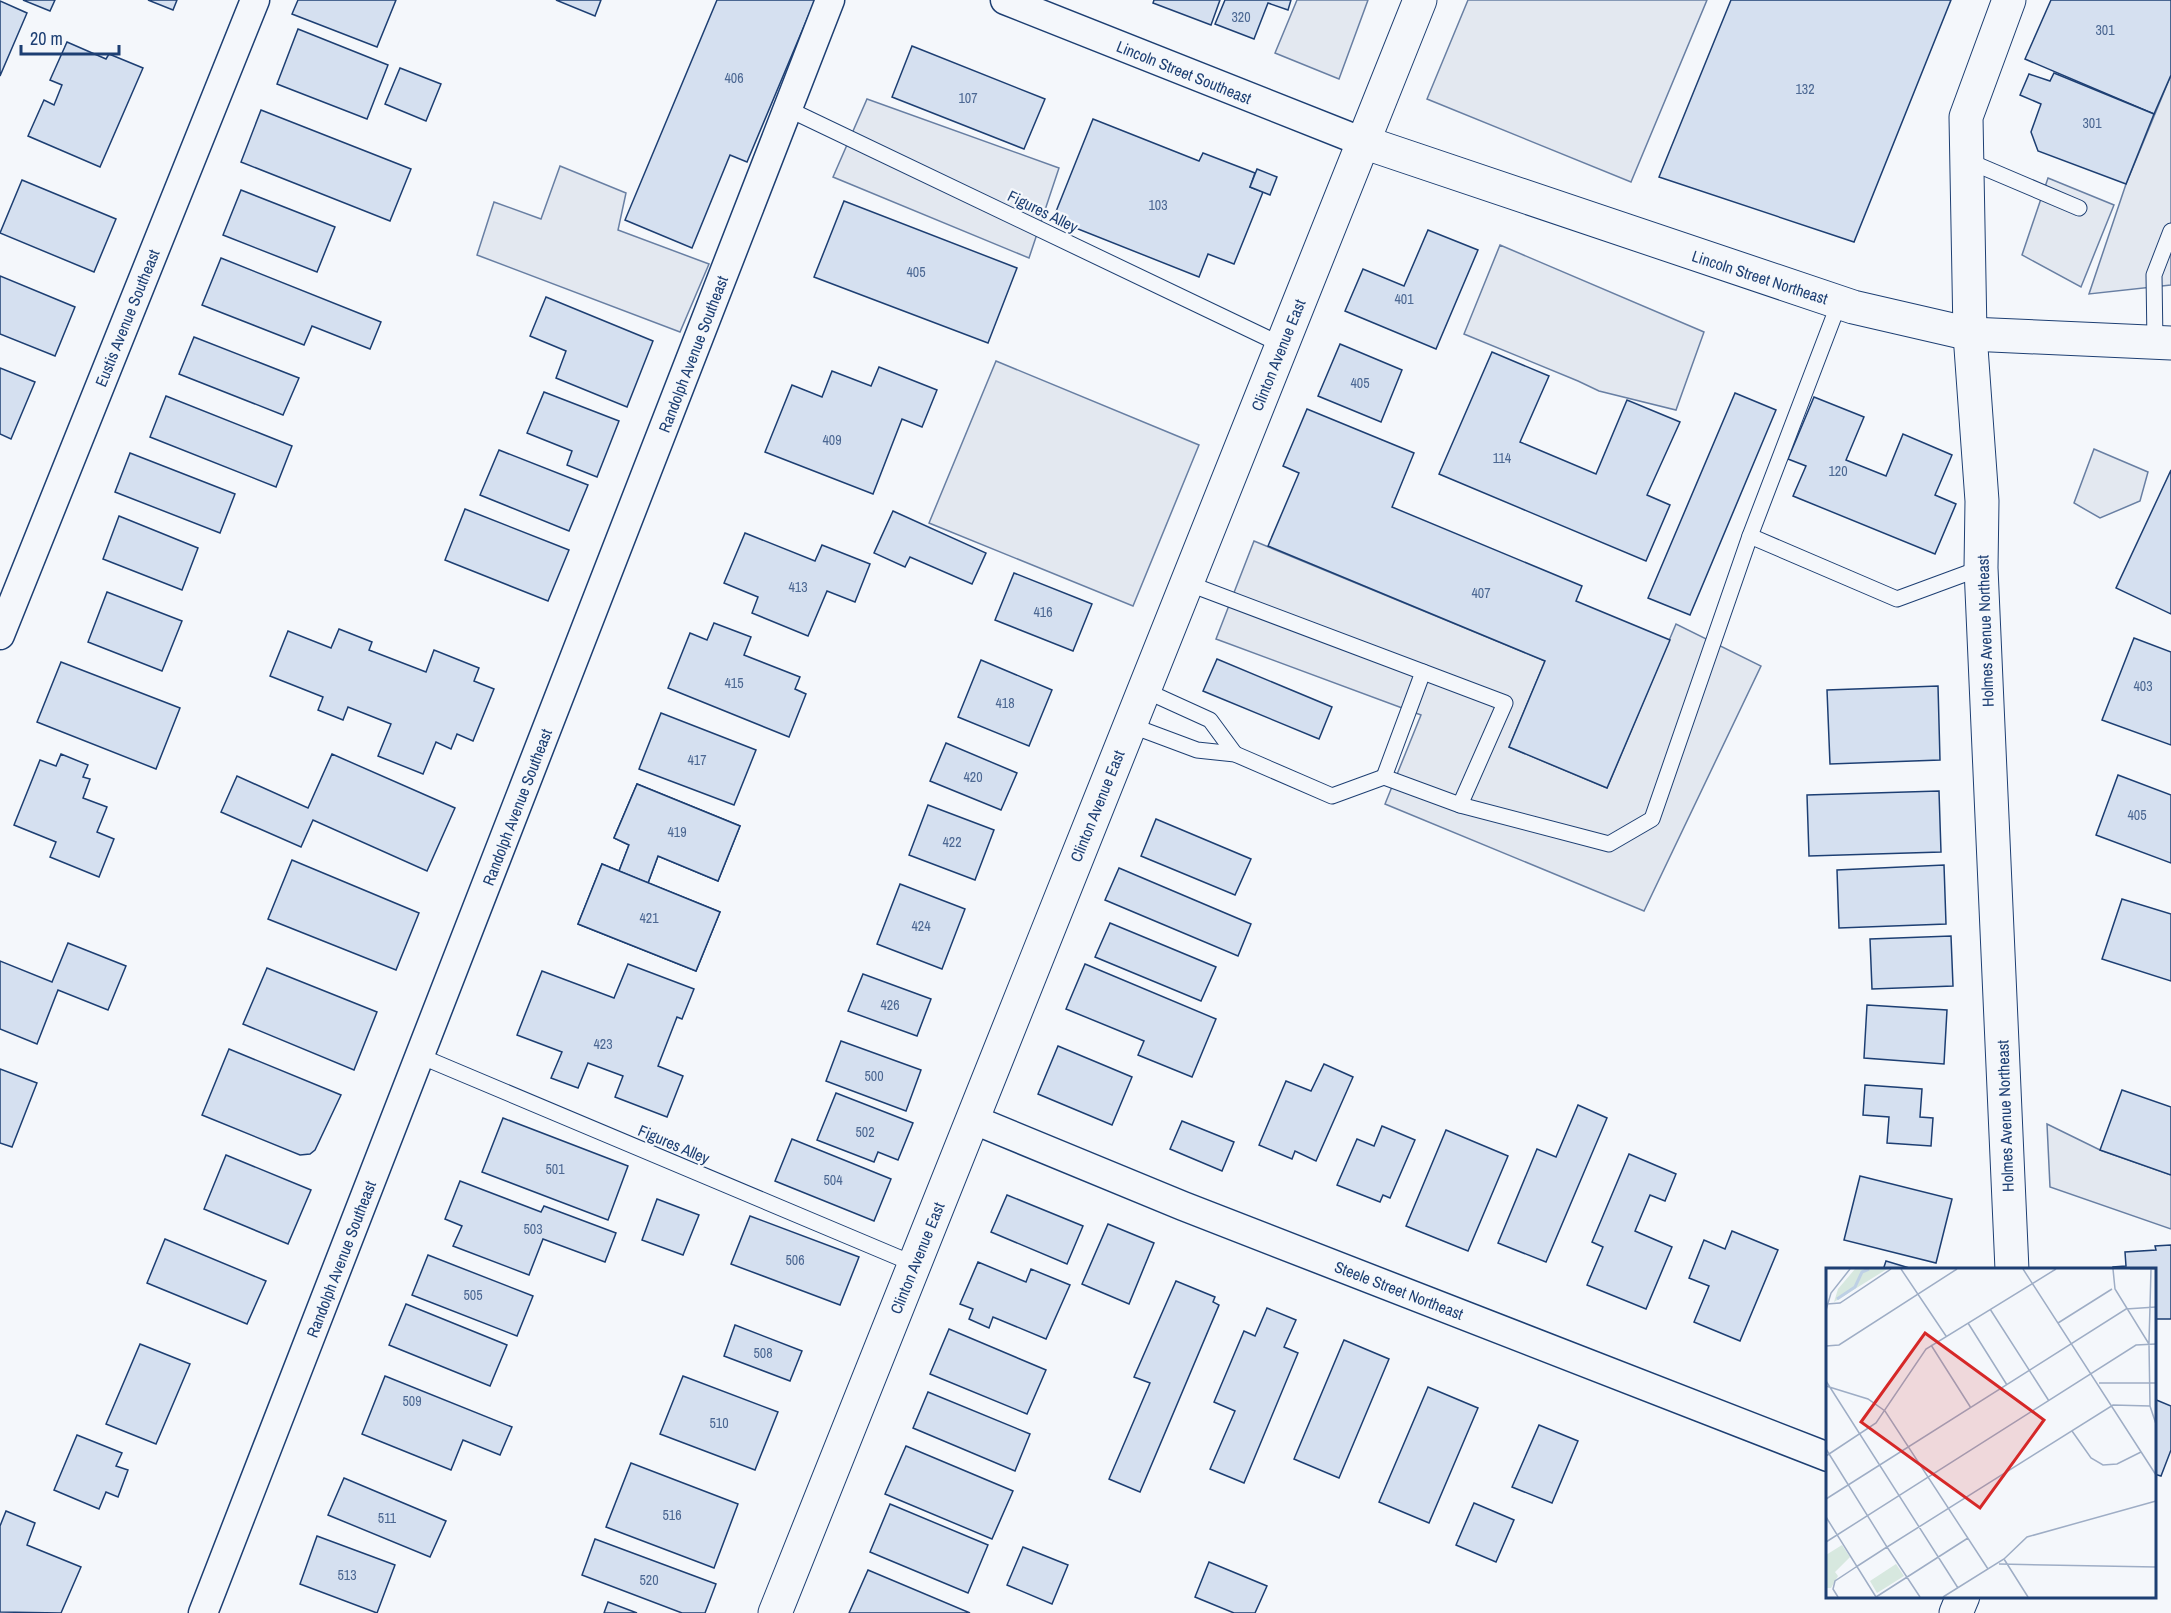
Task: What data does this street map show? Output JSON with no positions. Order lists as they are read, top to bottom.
{
  "streets": {
    "street": [
      "Lincoln Street Southeast",
      "Lincoln Street Northeast",
      "Eustis Avenue Southeast",
      "Randolph Avenue Southeast",
      "Clinton Avenue East",
      "Holmes Avenue Northeast",
      "Steele Street Northeast"
    ],
    "lane": ["Figures Alley"]
  },
  "crossings": [
    ["Lincoln Street Southeast", "Lincoln Street Northeast"],
    ["Lincoln Street Southeast", "Clinton Avenue East"],
    ["Figures Alley", "Randolph Avenue Southeast"],
    ["Figures Alley", "Clinton Avenue East"],
    ["Lincoln Street Northeast", "Clinton Avenue East"],
    ["Lincoln Street Northeast", "Holmes Avenue Northeast"],
    ["Clinton Avenue East", "Steele Street Northeast"]
  ],
  "house_numbers": [
    "320",
    "301",
    "406",
    "132",
    "107",
    "301",
    "103",
    "405",
    "401",
    "405",
    "409",
    "114",
    "120",
    "413",
    "407",
    "416",
    "415",
    "403",
    "418",
    "417",
    "420",
    "405",
    "419",
    "422",
    "421",
    "424",
    "426",
    "423",
    "500",
    "502",
    "501",
    "504",
    "503",
    "506",
    "505",
    "508",
    "509",
    "510",
    "516",
    "511",
    "513",
    "520"
  ],
  "scale_bar": "20 m"
}
